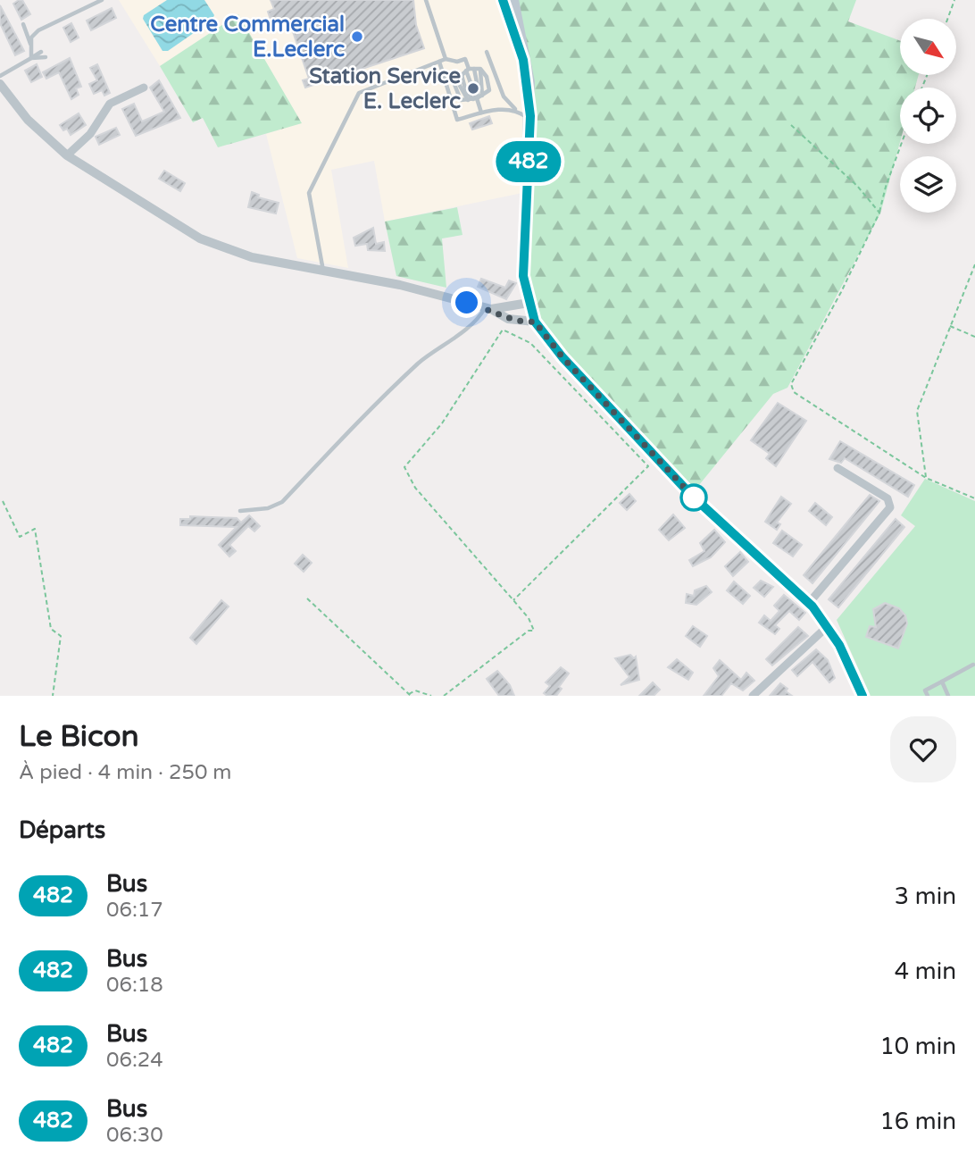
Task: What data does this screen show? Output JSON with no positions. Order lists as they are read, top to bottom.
{
  "places": ["Centre Commercial E.Leclerc", "Station Service E. Leclerc"],
  "lines": ["bus line 482"],
  "north": "bottom right",
  "page": {
    "on_map": "482",
    "heading": [
      ["Le Bicon", "À pied · 4 min · 250 m"],
      "Départs"
    ],
    "list": [
      {
        "mark": "482",
        "name": "Bus",
        "note": "06:17",
        "value": "3 min"
      },
      {
        "mark": "482",
        "name": "Bus",
        "note": "06:18",
        "value": "4 min"
      },
      {
        "mark": "482",
        "name": "Bus",
        "note": "06:24",
        "value": "10 min"
      },
      {
        "mark": "482",
        "name": "Bus",
        "note": "06:30",
        "value": "16 min"
      }
    ]
  }
}
